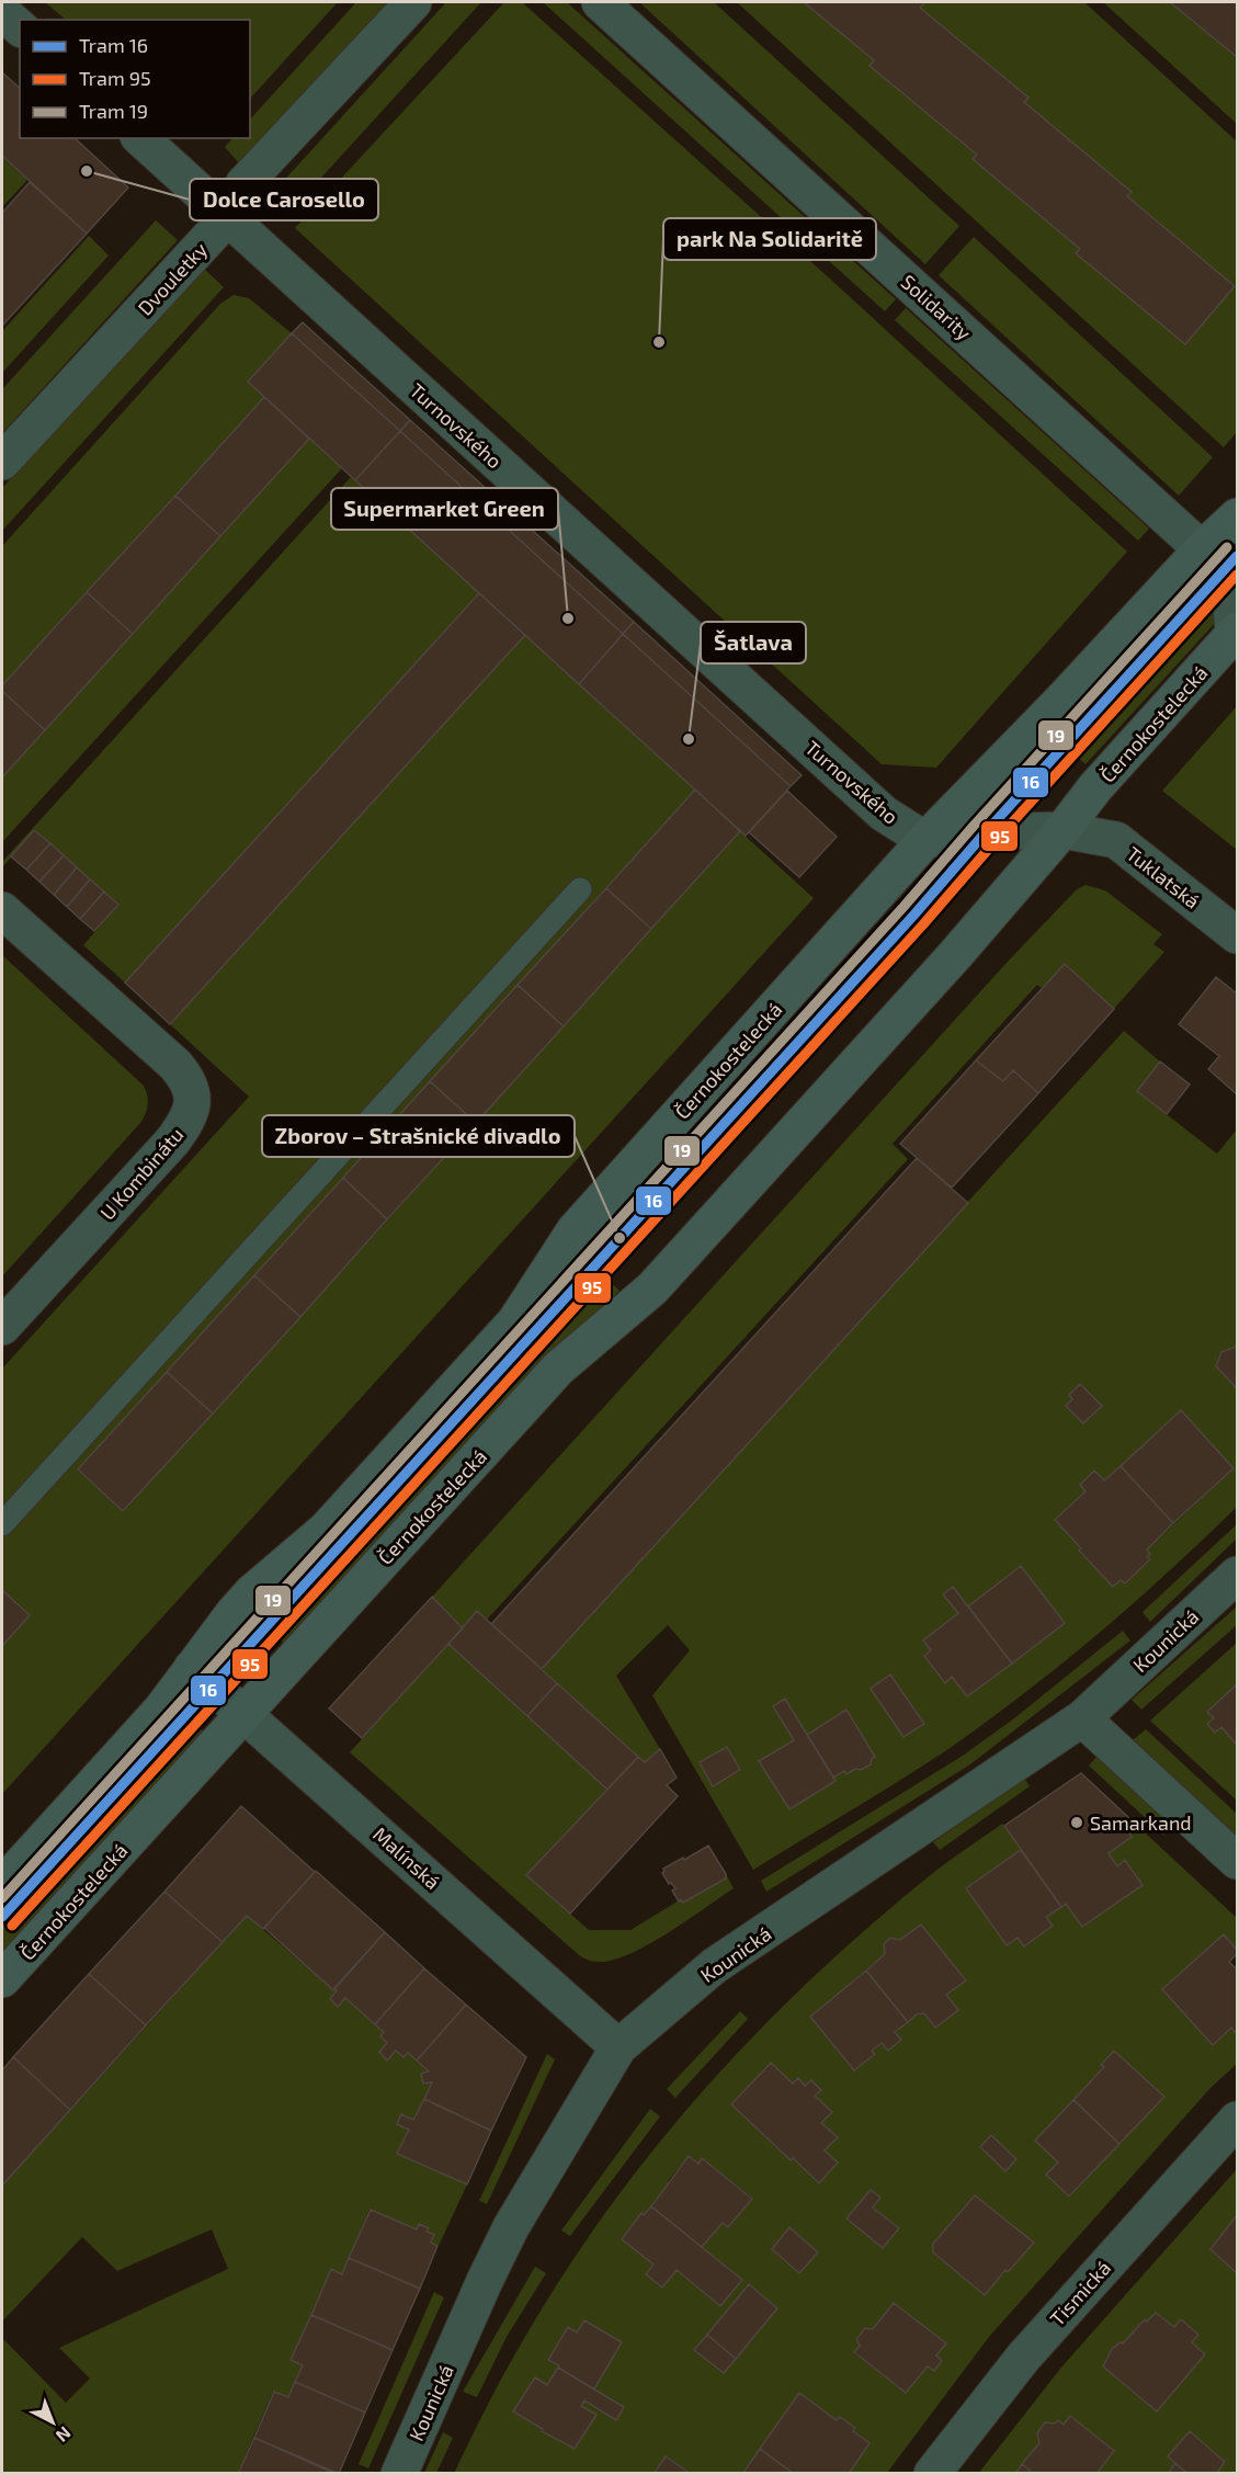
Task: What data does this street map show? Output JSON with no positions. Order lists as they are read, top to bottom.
{
  "streets": {
    "main road": ["Černokostelecká"],
    "street": [
      "Dvouletky",
      "Solidarity",
      "Turnovského",
      "Tuklatská",
      "U Kombinátu",
      "Kounická",
      "Malínská",
      "Tismická"
    ]
  },
  "crossings": [
    ["Dvouletky", "Turnovského"],
    ["Solidarity", "Černokostelecká"],
    ["Turnovského", "Černokostelecká"],
    ["Turnovského", "Tuklatská"],
    ["Černokostelecká", "Tuklatská"],
    ["Černokostelecká", "Malínská"],
    ["Kounická", "Malínská"]
  ],
  "places": [
    "Dolce Carosello",
    "park Na Solidaritě",
    "Supermarket Green",
    "Šatlava",
    "Zborov – Strašnické divadlo",
    "Samarkand"
  ],
  "lines": ["tram line 19", "tram line 16", "tram line 95"],
  "legend": ["Tram 16", "Tram 95", "Tram 19"],
  "north": "bottom right"
}
